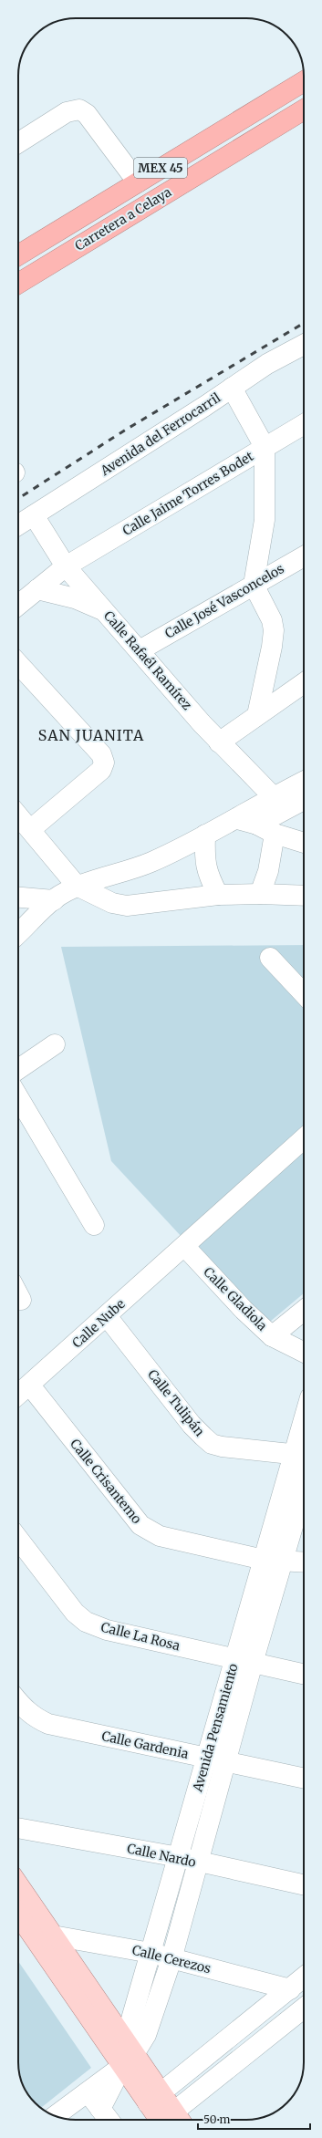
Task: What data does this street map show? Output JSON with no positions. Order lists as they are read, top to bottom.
{
  "streets": {
    "highway": ["MEX 45", "Carretera a Celaya"],
    "street": [
      "Avenida del Ferrocarril",
      "Calle Jaime Torres Bodet",
      "Calle José Vasconcelos",
      "Calle Rafaél Ramírez",
      "Calle Gladiola",
      "Calle Nube",
      "Calle Tulipán",
      "Calle Crisantemo",
      "Calle La Rosa",
      "Avenida Pensamiento",
      "Calle Gardenia",
      "Calle Nardo",
      "Calle Cerezos"
    ]
  },
  "crossings": [
    ["Avenida del Ferrocarril", "Calle Rafaél Ramírez"],
    ["Calle Jaime Torres Bodet", "Calle Rafaél Ramírez"],
    ["Calle José Vasconcelos", "Calle Rafaél Ramírez"],
    ["Calle Gladiola", "Calle Nube"],
    ["Calle Nube", "Calle Tulipán"],
    ["Calle Nube", "Calle Crisantemo"],
    ["Calle Tulipán", "Avenida Pensamiento"],
    ["Calle Crisantemo", "Avenida Pensamiento"],
    ["Calle La Rosa", "Avenida Pensamiento"],
    ["Avenida Pensamiento", "Calle Gardenia"],
    ["Avenida Pensamiento", "Calle Nardo"],
    ["Avenida Pensamiento", "Calle Cerezos"]
  ],
  "districts": ["SAN JUANITA"],
  "scale_bar": "50 m"
}
